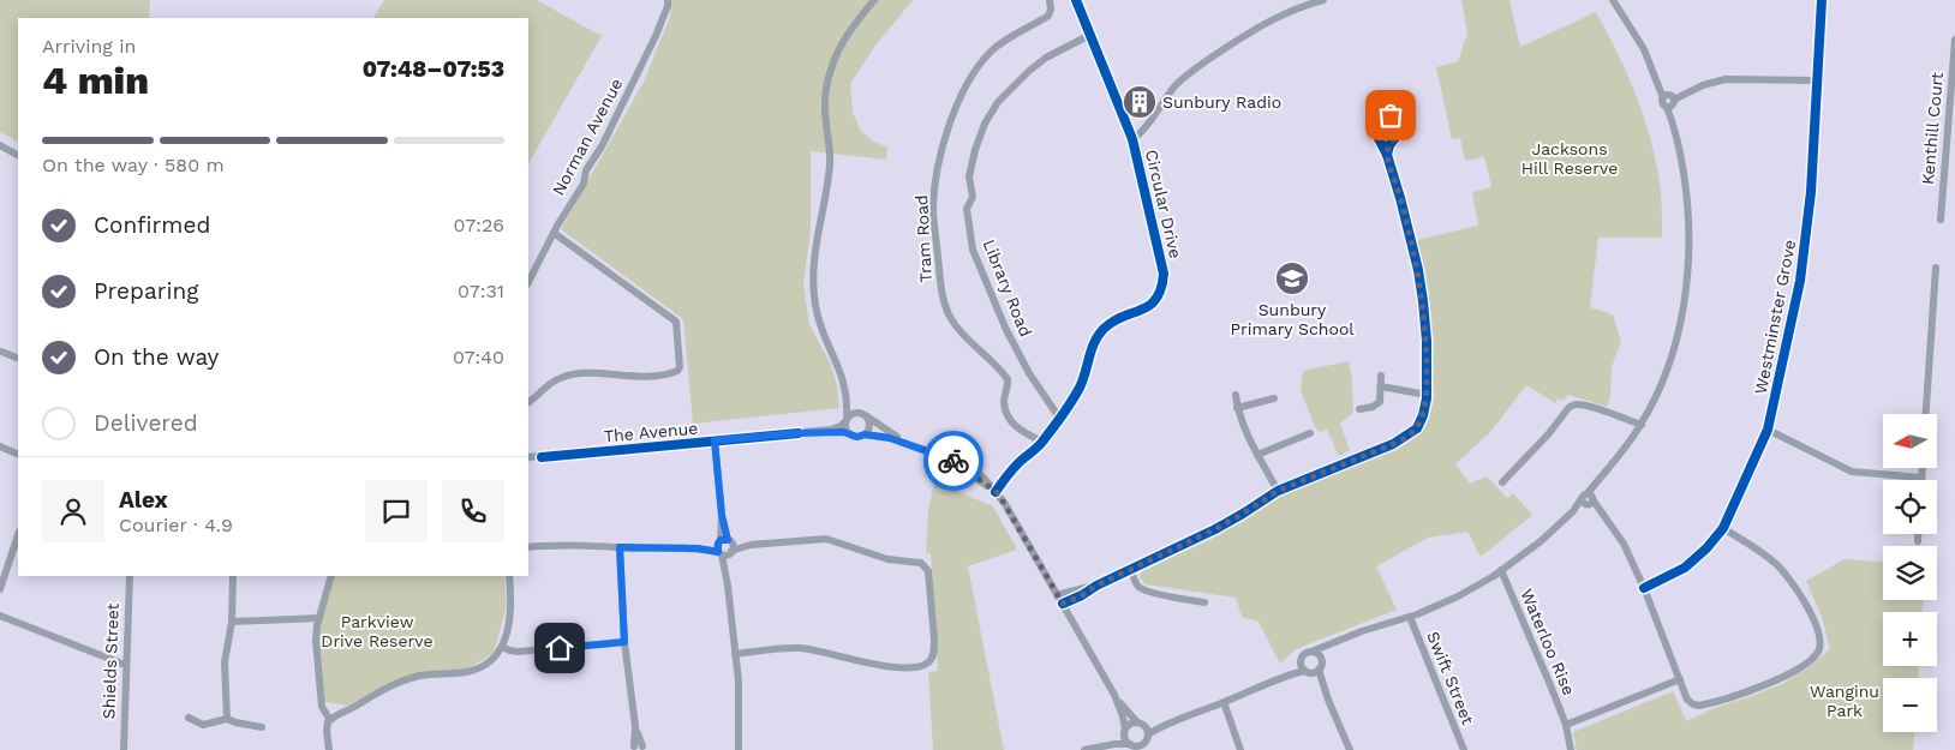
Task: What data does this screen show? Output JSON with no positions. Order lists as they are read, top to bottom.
{
  "streets": {
    "street": [
      "Kenthill Court",
      "Norman Avenue",
      "Circular Drive",
      "Tram Road",
      "Library Road",
      "Westminster Grove",
      "The Avenue",
      "Waterloo Rise",
      "Shields Street",
      "Swift Street"
    ]
  },
  "crossings": [
    ["Circular Drive", "Tram Road"],
    ["Circular Drive", "Library Road"]
  ],
  "parks": ["Jacksons Hill Reserve", "Parkview Drive Reserve", "Wanginu Park"],
  "places": {
    "building": ["Sunbury Radio"],
    "school or university": ["Sunbury Primary School"]
  },
  "north": "left",
  "page": {
    "heading": ["4 min", "Arriving in", "07:48–07:53"],
    "panel": ["Alex", "Courier · 4.9"],
    "bar": "On the way · 580 m",
    "list": [
      ["Confirmed", "07:26"],
      ["Preparing", "07:31"],
      ["On the way", "07:40"],
      "Delivered"
    ],
    "map_buttons": ["+", "−"]
  }
}
